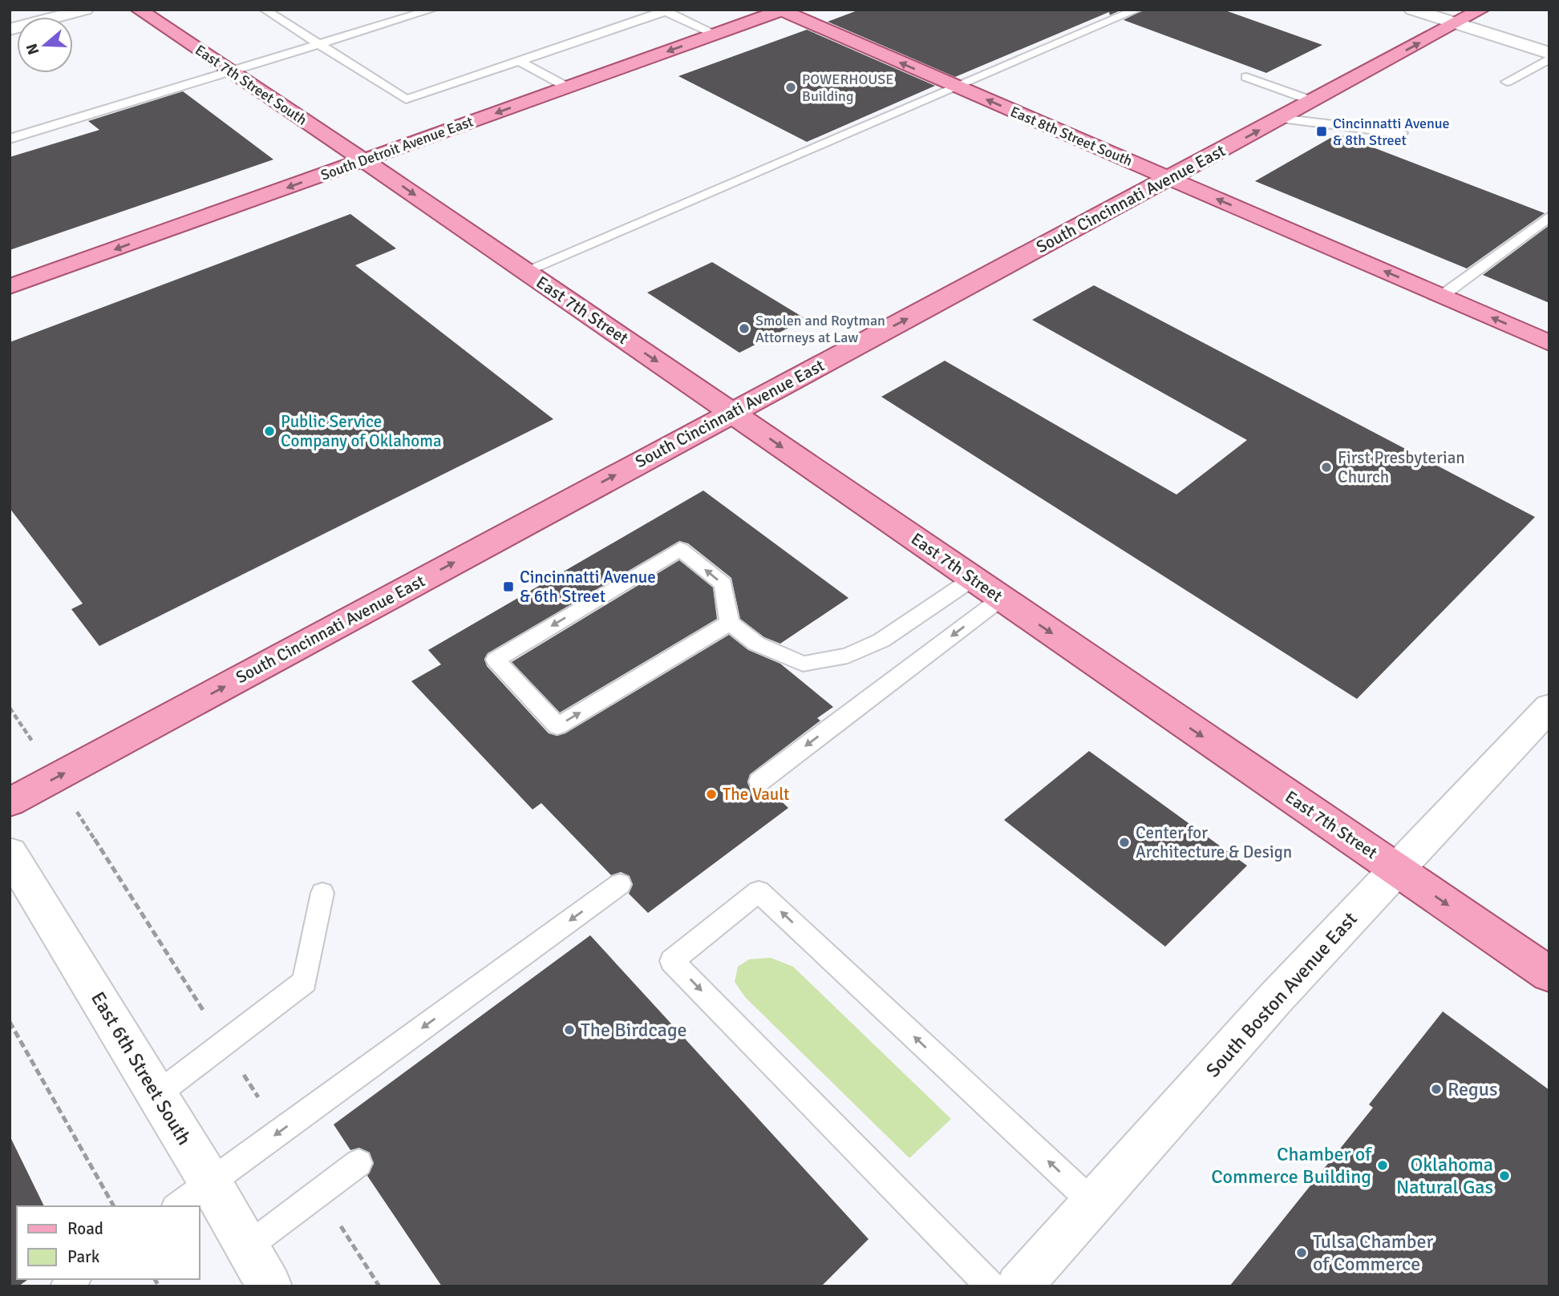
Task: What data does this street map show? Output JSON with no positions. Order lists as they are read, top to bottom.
{
  "streets": {
    "main road": [
      "East 7th Street South",
      "East 8th Street South",
      "South Detroit Avenue East",
      "South Cincinnati Avenue East",
      "East 7th Street"
    ],
    "street": ["South Boston Avenue East", "East 6th Street South"]
  },
  "crossings": [
    ["East 7th Street South", "South Detroit Avenue East"],
    ["East 7th Street South", "East 7th Street"],
    ["East 8th Street South", "South Detroit Avenue East"],
    ["East 8th Street South", "South Cincinnati Avenue East"],
    ["South Detroit Avenue East", "East 7th Street"],
    ["South Cincinnati Avenue East", "East 7th Street"],
    ["East 7th Street", "South Boston Avenue East"]
  ],
  "one_way": [
    "East 8th Street South",
    "South Detroit Avenue East",
    "South Cincinnati Avenue East",
    "East 7th Street"
  ],
  "places": {
    "other": [
      "POWERHOUSE Building",
      "Smolen and Roytman Attorneys at Law",
      "Public Service Company of Oklahoma",
      "First Presbyterian Church",
      "The Vault",
      "Center for Architecture & Design",
      "The Birdcage",
      "Regus",
      "Chamber of Commerce Building",
      "Oklahoma Natural Gas",
      "Tulsa Chamber of Commerce"
    ],
    "transit": ["Cincinnatti Avenue & 8th Street", "Cincinnatti Avenue & 6th Street"]
  },
  "legend": ["Road", "Park"],
  "north": "left"
}
